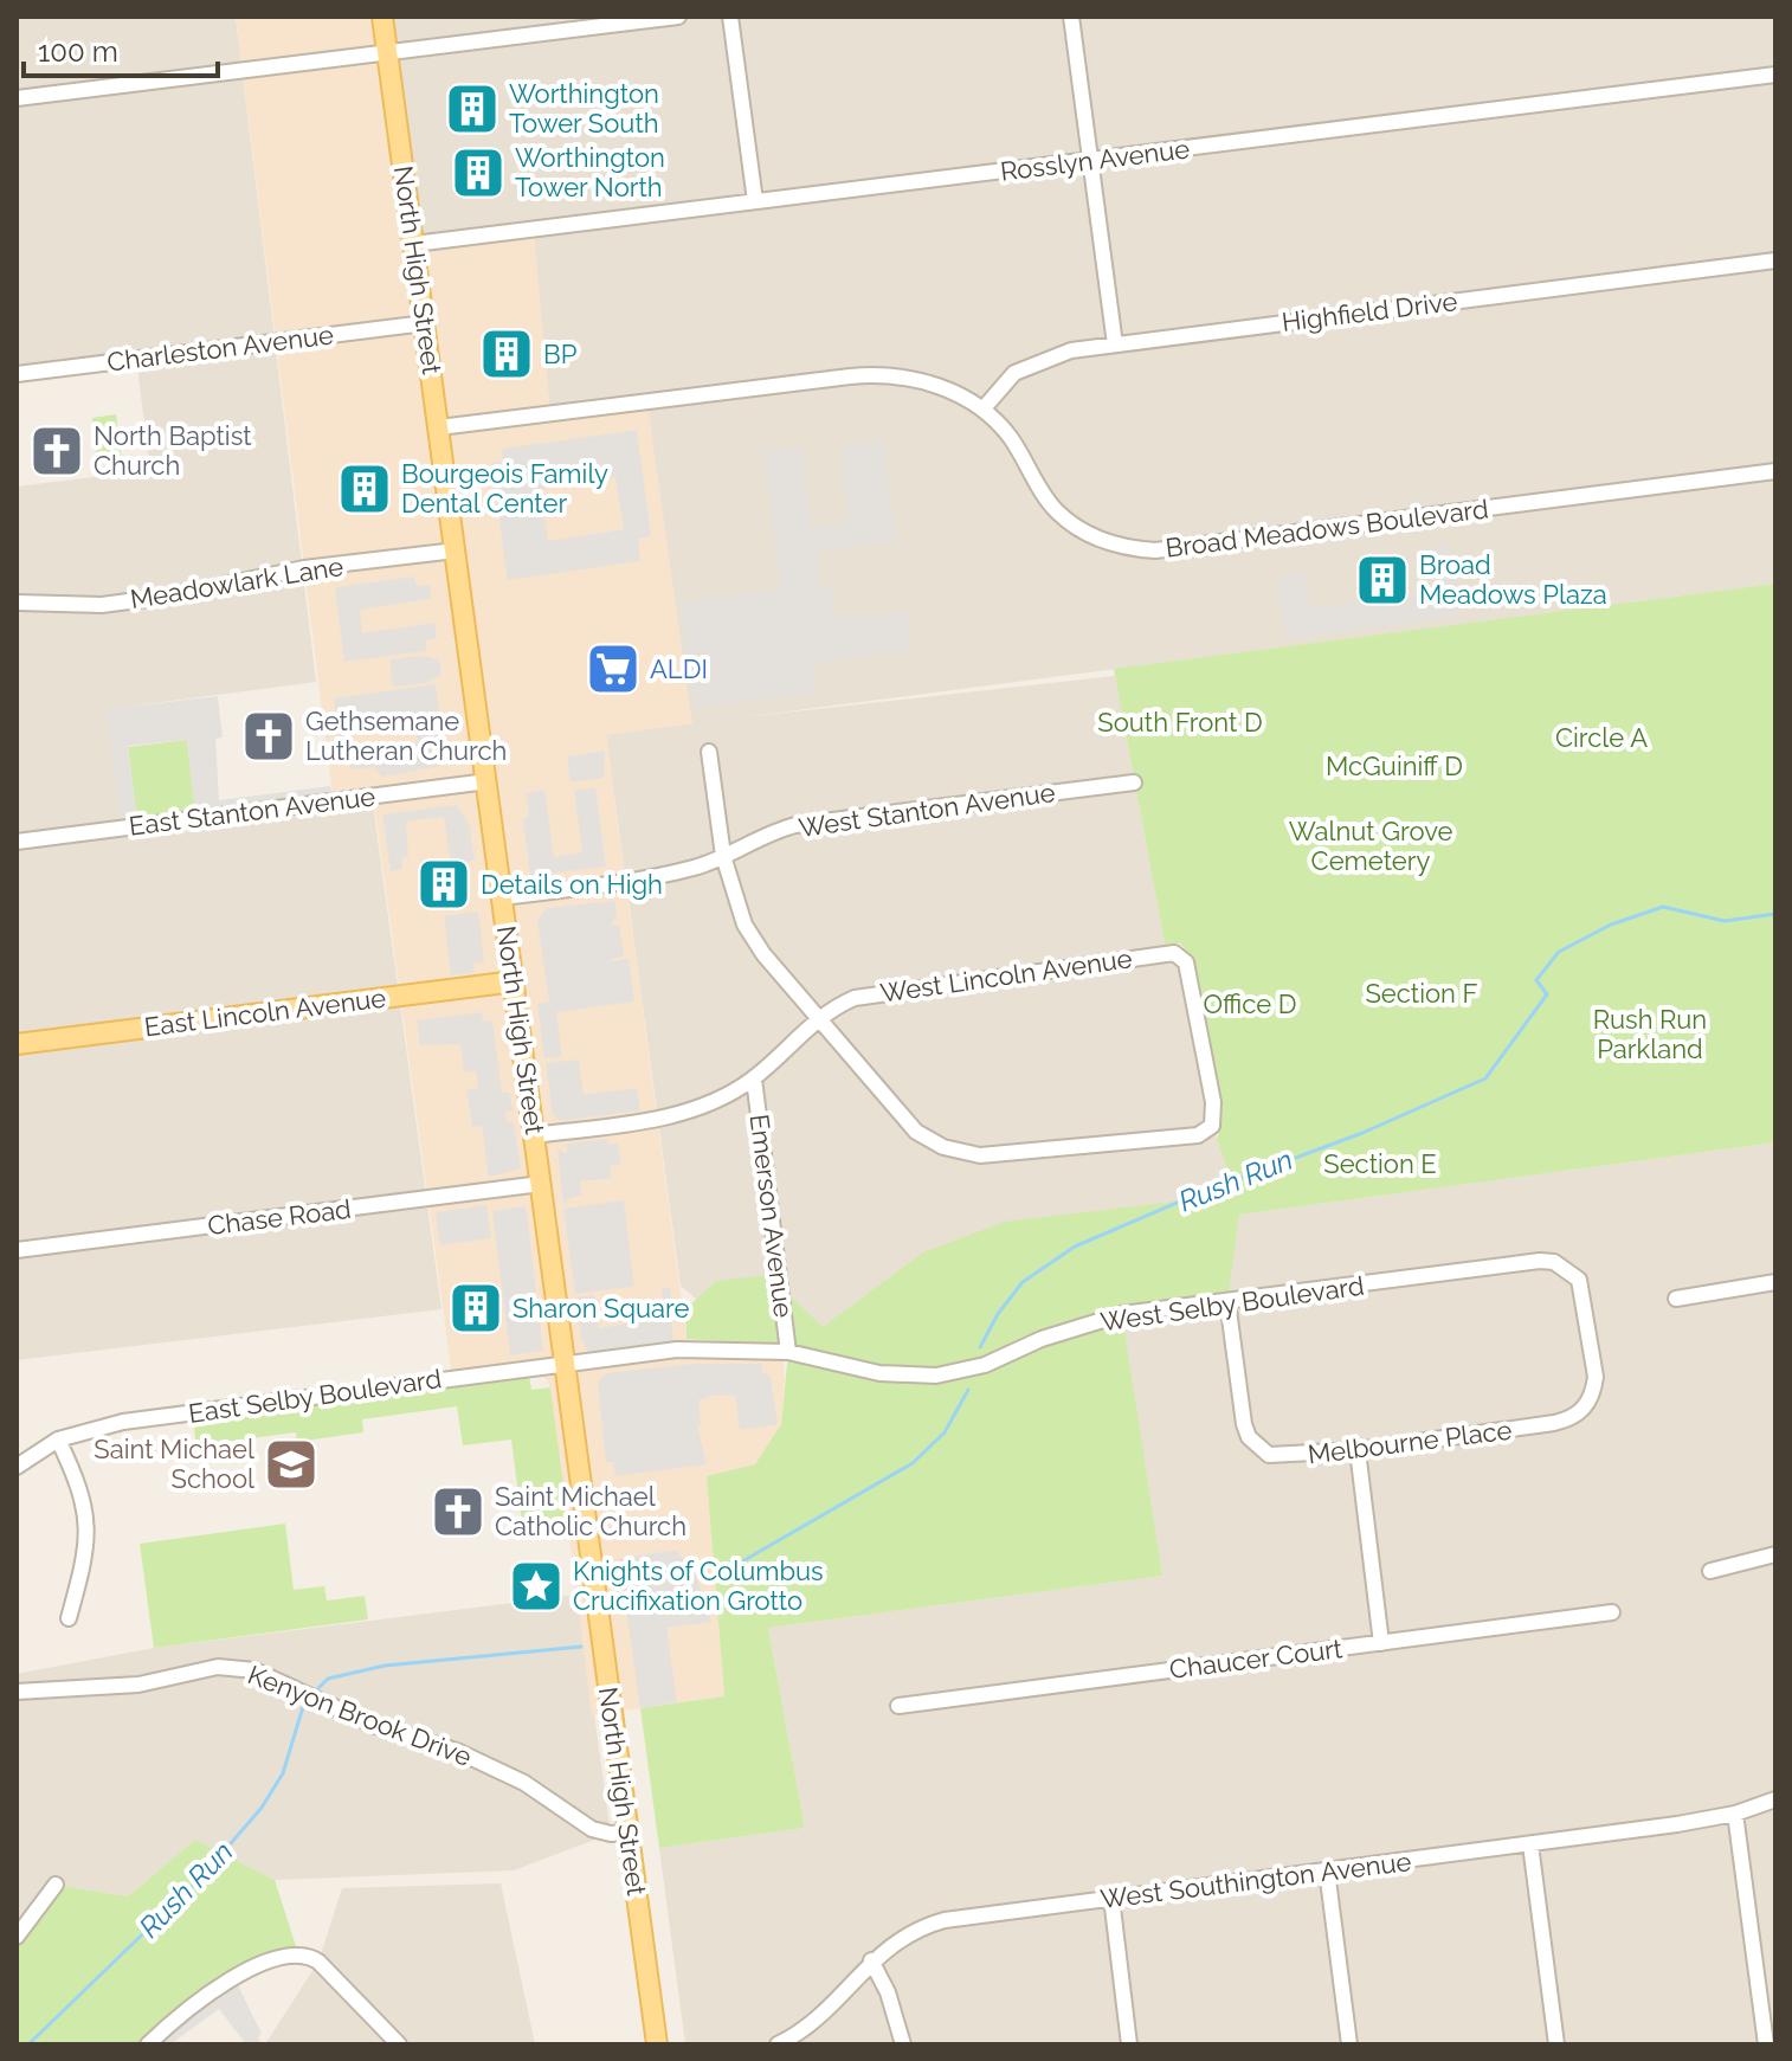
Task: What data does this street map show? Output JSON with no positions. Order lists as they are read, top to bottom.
{
  "streets": {
    "main road": ["North High Street", "East Lincoln Avenue"],
    "street": [
      "Rosslyn Avenue",
      "Highfield Drive",
      "Charleston Avenue",
      "Broad Meadows Boulevard",
      "Meadowlark Lane",
      "West Stanton Avenue",
      "East Stanton Avenue",
      "West Lincoln Avenue",
      "Emerson Avenue",
      "Chase Road",
      "West Selby Boulevard",
      "East Selby Boulevard",
      "Melbourne Place",
      "Chaucer Court",
      "Kenyon Brook Drive",
      "West Southington Avenue"
    ]
  },
  "crossings": [
    ["Rosslyn Avenue", "North High Street"],
    ["North High Street", "Charleston Avenue"],
    ["North High Street", "Broad Meadows Boulevard"],
    ["North High Street", "Meadowlark Lane"],
    ["North High Street", "West Stanton Avenue"],
    ["North High Street", "East Stanton Avenue"],
    ["North High Street", "West Lincoln Avenue"],
    ["North High Street", "East Lincoln Avenue"],
    ["North High Street", "Chase Road"],
    ["North High Street", "West Selby Boulevard"],
    ["North High Street", "East Selby Boulevard"],
    ["North High Street", "Kenyon Brook Drive"],
    ["Highfield Drive", "Broad Meadows Boulevard"],
    ["West Lincoln Avenue", "Emerson Avenue"],
    ["Emerson Avenue", "West Selby Boulevard"],
    ["West Selby Boulevard", "East Selby Boulevard"],
    ["West Selby Boulevard", "Melbourne Place"]
  ],
  "water": ["Rush Run"],
  "parks": [
    "South Front D",
    "Circle A",
    "McGuiniff D",
    "Walnut Grove Cemetery",
    "Section F",
    "Office D",
    "Rush Run Parkland",
    "Section E"
  ],
  "places": {
    "building": [
      "Worthington Tower South",
      "Worthington Tower North",
      "BP",
      "Bourgeois Family Dental Center",
      "Broad Meadows Plaza",
      "Details on High",
      "Sharon Square"
    ],
    "church": ["North Baptist Church", "Gethsemane Lutheran Church", "Saint Michael Catholic Church"],
    "supermarket": ["ALDI"],
    "school or university": ["Saint Michael School"],
    "place": ["Knights of Columbus Crucifixation Grotto"]
  },
  "scale_bar": "100 m"
}
